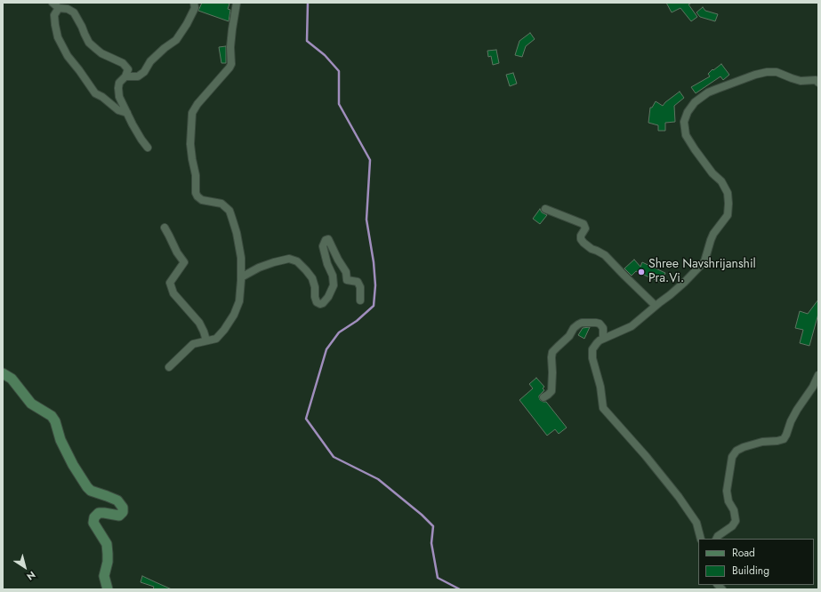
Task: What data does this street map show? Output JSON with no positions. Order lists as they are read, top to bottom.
{
  "places": ["Shree Navshrijanshil Pra.Vi."],
  "legend": ["Road", "Building"],
  "north": "bottom right"
}
